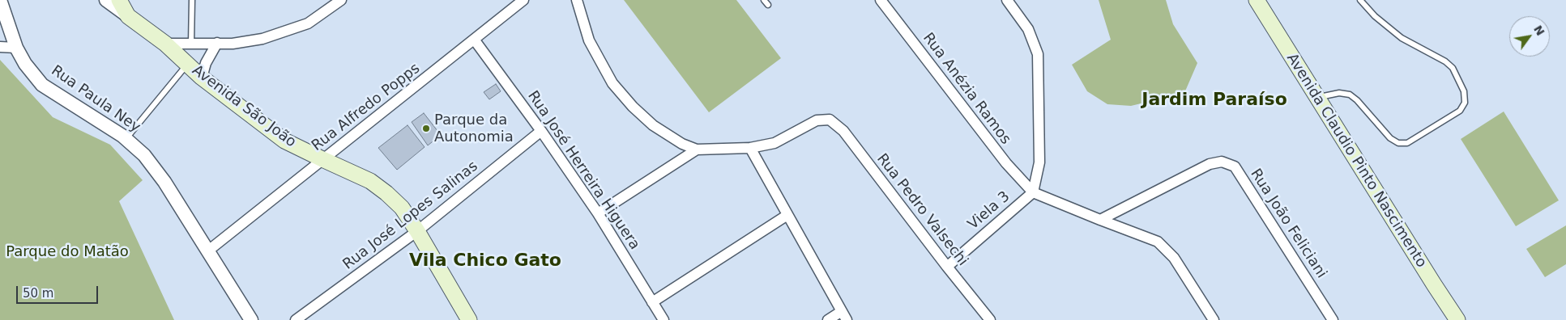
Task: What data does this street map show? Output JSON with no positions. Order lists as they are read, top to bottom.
{
  "streets": {
    "main road": ["Avenida São João", "Avenida Claudio Pinto Nascimento"],
    "street": [
      "Rua Anézia Ramos",
      "Rua Paula Ney",
      "Rua Alfredo Popps",
      "Rua José Herreira Higuera",
      "Rua Pedro Valsechi",
      "Viela 3",
      "Rua José Lopes Salinas",
      "Rua João Feliciani"
    ]
  },
  "crossings": [
    ["Rua Anézia Ramos", "Viela 3"],
    ["Rua Paula Ney", "Rua Alfredo Popps"],
    ["Avenida São João", "Rua Alfredo Popps"],
    ["Avenida São João", "Rua José Lopes Salinas"],
    ["Rua Alfredo Popps", "Rua José Herreira Higuera"],
    ["Rua José Herreira Higuera", "Rua José Lopes Salinas"],
    ["Rua Pedro Valsechi", "Viela 3"]
  ],
  "districts": ["Jardim Paraíso", "Vila Chico Gato"],
  "parks": ["Parque do Matão"],
  "places": ["Parque da Autonomia"],
  "scale_bar": "50 m",
  "north": "top right"
}
